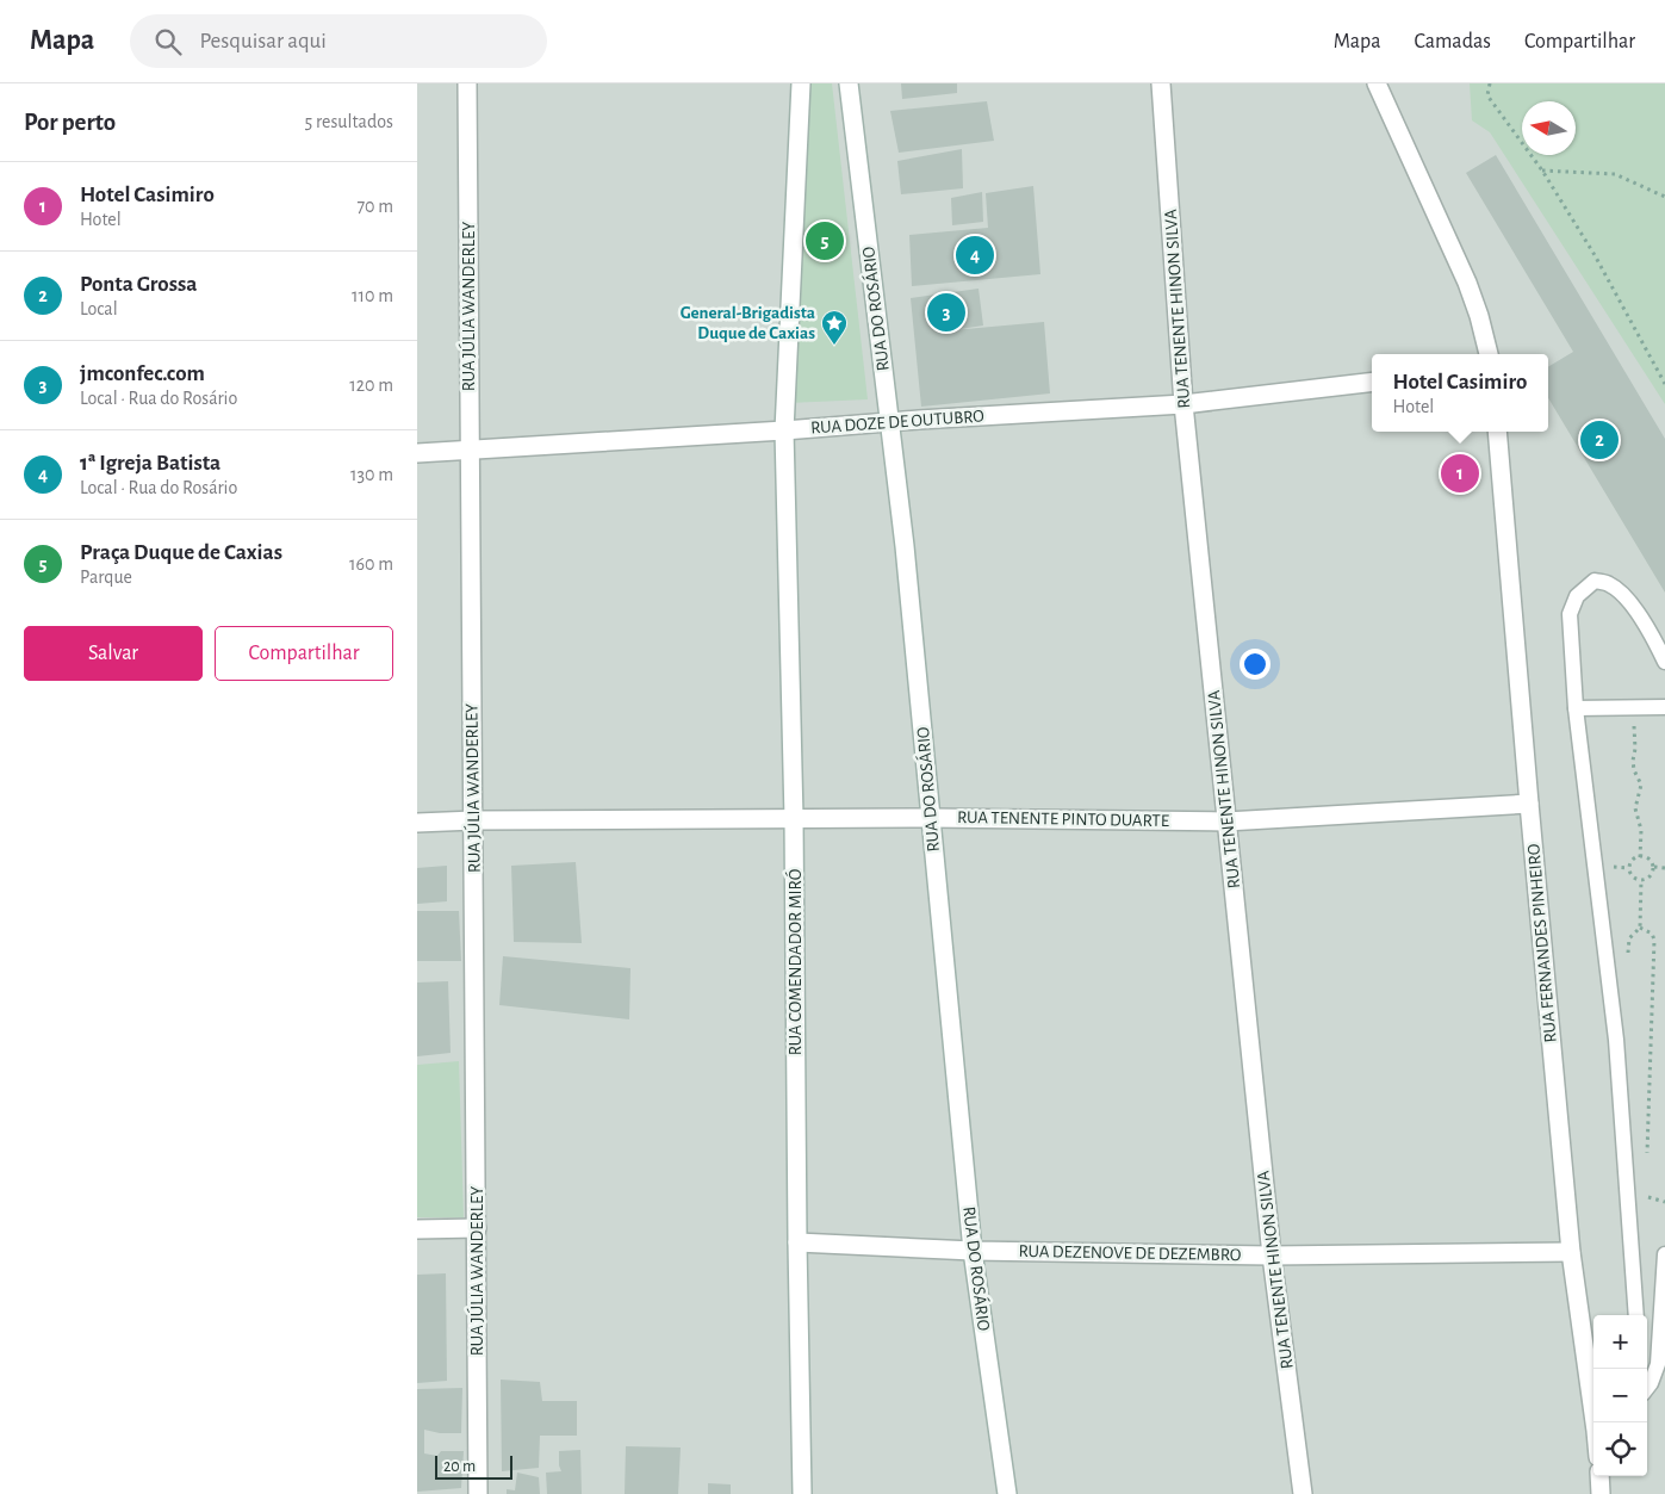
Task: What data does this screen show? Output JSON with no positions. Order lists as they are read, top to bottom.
{
  "streets": {
    "street": [
      "RUA JÚLIA WANDERLEY",
      "RUA DO ROSÁRIO",
      "RUA TENENTE HINON SILVA",
      "RUA DOZE DE OUTUBRO",
      "RUA TENENTE PINTO DUARTE",
      "RUA FERNANDES PINHEIRO",
      "RUA COMENDADOR MIRÓ",
      "RUA DEZENOVE DE DEZEMBRO"
    ]
  },
  "crossings": [
    ["RUA JÚLIA WANDERLEY", "RUA DOZE DE OUTUBRO"],
    ["RUA JÚLIA WANDERLEY", "RUA TENENTE PINTO DUARTE"],
    ["RUA DO ROSÁRIO", "RUA DOZE DE OUTUBRO"],
    ["RUA DO ROSÁRIO", "RUA TENENTE PINTO DUARTE"],
    ["RUA DO ROSÁRIO", "RUA DEZENOVE DE DEZEMBRO"],
    ["RUA TENENTE HINON SILVA", "RUA DOZE DE OUTUBRO"],
    ["RUA TENENTE HINON SILVA", "RUA TENENTE PINTO DUARTE"],
    ["RUA TENENTE HINON SILVA", "RUA DEZENOVE DE DEZEMBRO"],
    ["RUA DOZE DE OUTUBRO", "RUA COMENDADOR MIRÓ"],
    ["RUA TENENTE PINTO DUARTE", "RUA FERNANDES PINHEIRO"],
    ["RUA TENENTE PINTO DUARTE", "RUA COMENDADOR MIRÓ"],
    ["RUA FERNANDES PINHEIRO", "RUA DEZENOVE DE DEZEMBRO"],
    ["RUA COMENDADOR MIRÓ", "RUA DEZENOVE DE DEZEMBRO"]
  ],
  "places": {
    "place": ["General-Brigadista Duque de Caxias"]
  },
  "scale_bar": "20 m",
  "north": "left",
  "page": {
    "header": "Mapa",
    "search": "Pesquisar aqui",
    "nav": ["Mapa", "Camadas", "Compartilhar"],
    "heading": ["Por perto", "5 resultados"],
    "list": [
      {
        "mark": "1",
        "name": "Hotel Casimiro",
        "note": "Hotel",
        "value": "70 m"
      },
      {
        "mark": "2",
        "name": "Ponta Grossa",
        "note": "Local",
        "value": "110 m"
      },
      {
        "mark": "3",
        "name": "jmconfec.com",
        "note": "Local · Rua do Rosário",
        "value": "120 m"
      },
      {
        "mark": "4",
        "name": "1ª Igreja Batista",
        "note": "Local · Rua do Rosário",
        "value": "130 m"
      },
      {
        "mark": "5",
        "name": "Praça Duque de Caxias",
        "note": "Parque",
        "value": "160 m"
      }
    ],
    "pins": [
      "5",
      "4",
      "3",
      "2",
      "1"
    ],
    "popup": ["Hotel Casimiro", "Hotel"],
    "buttons": ["Salvar", "Compartilhar"],
    "map_buttons": ["+", "−"],
    "scale": "20 m"
  }
}
